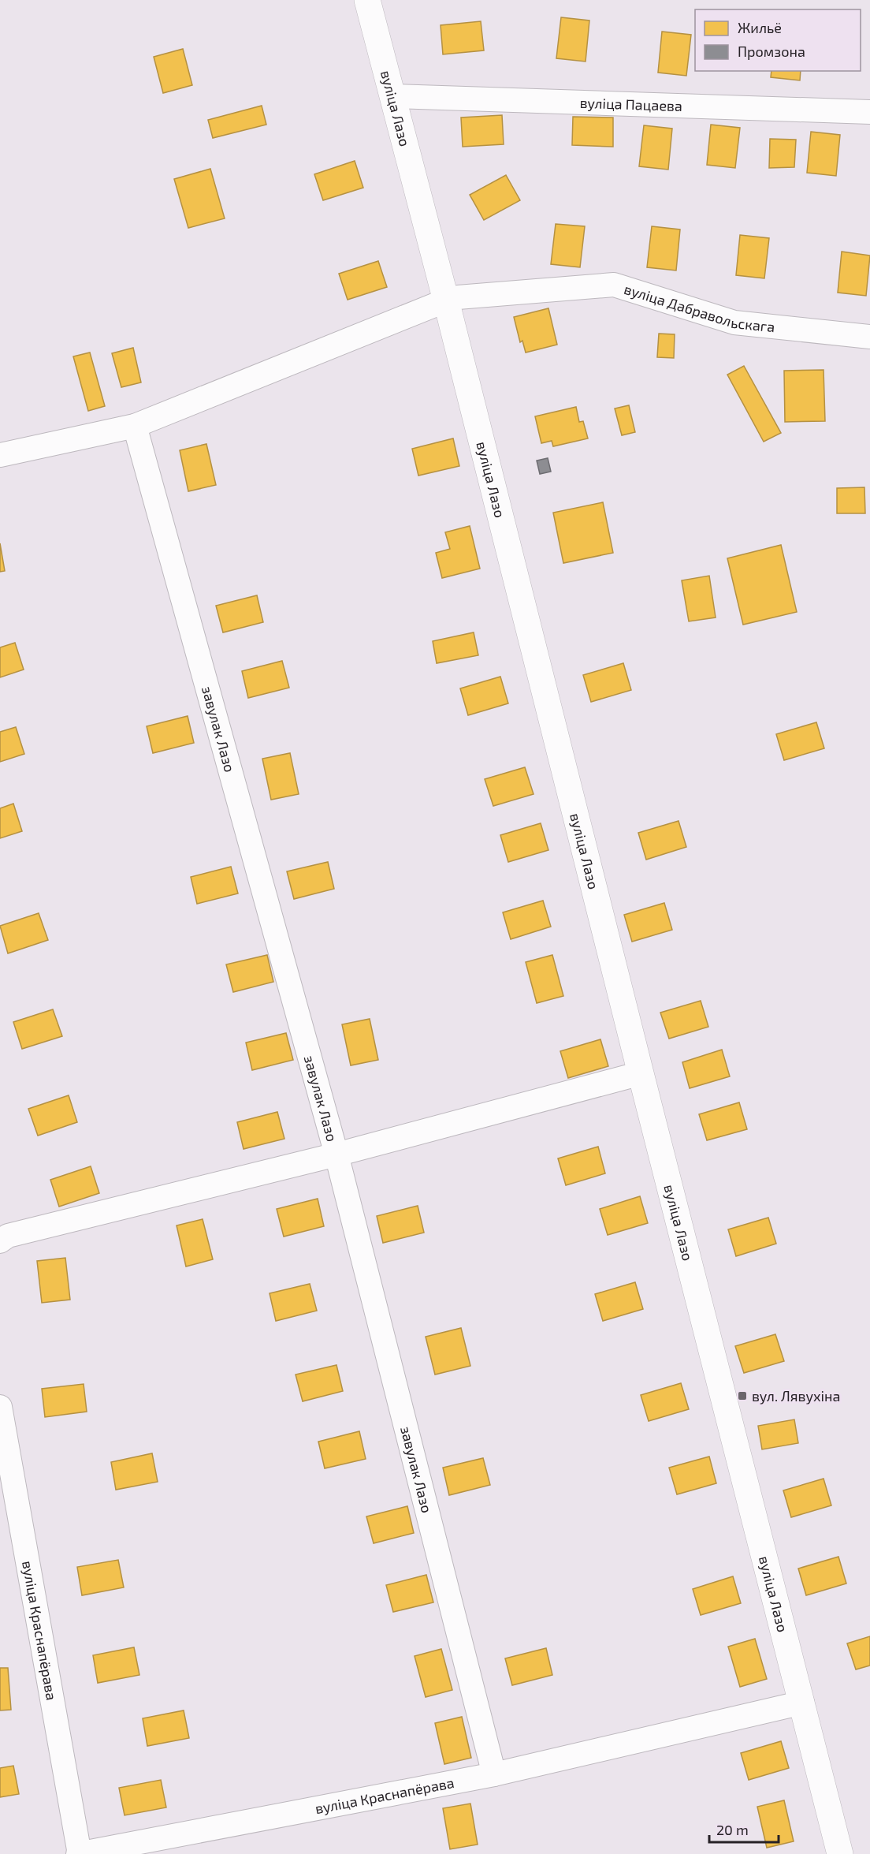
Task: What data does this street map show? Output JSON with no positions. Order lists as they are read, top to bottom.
{
  "streets": {
    "main road": ["вуліца Лазо"],
    "street": [
      "вуліца Пацаева",
      "вуліца Дабравольскага",
      "завулак Лазо",
      "вуліца Краснапёрава"
    ]
  },
  "crossings": [
    ["вуліца Пацаева", "вуліца Лазо"],
    ["вуліца Лазо", "вуліца Дабравольскага"],
    ["вуліца Дабравольскага", "завулак Лазо"],
    ["завулак Лазо", "вуліца Краснапёрава"]
  ],
  "places": {
    "transit": ["вул. Лявухіна"]
  },
  "legend": ["Жильё", "Промзона"],
  "scale_bar": "20 m"
}
